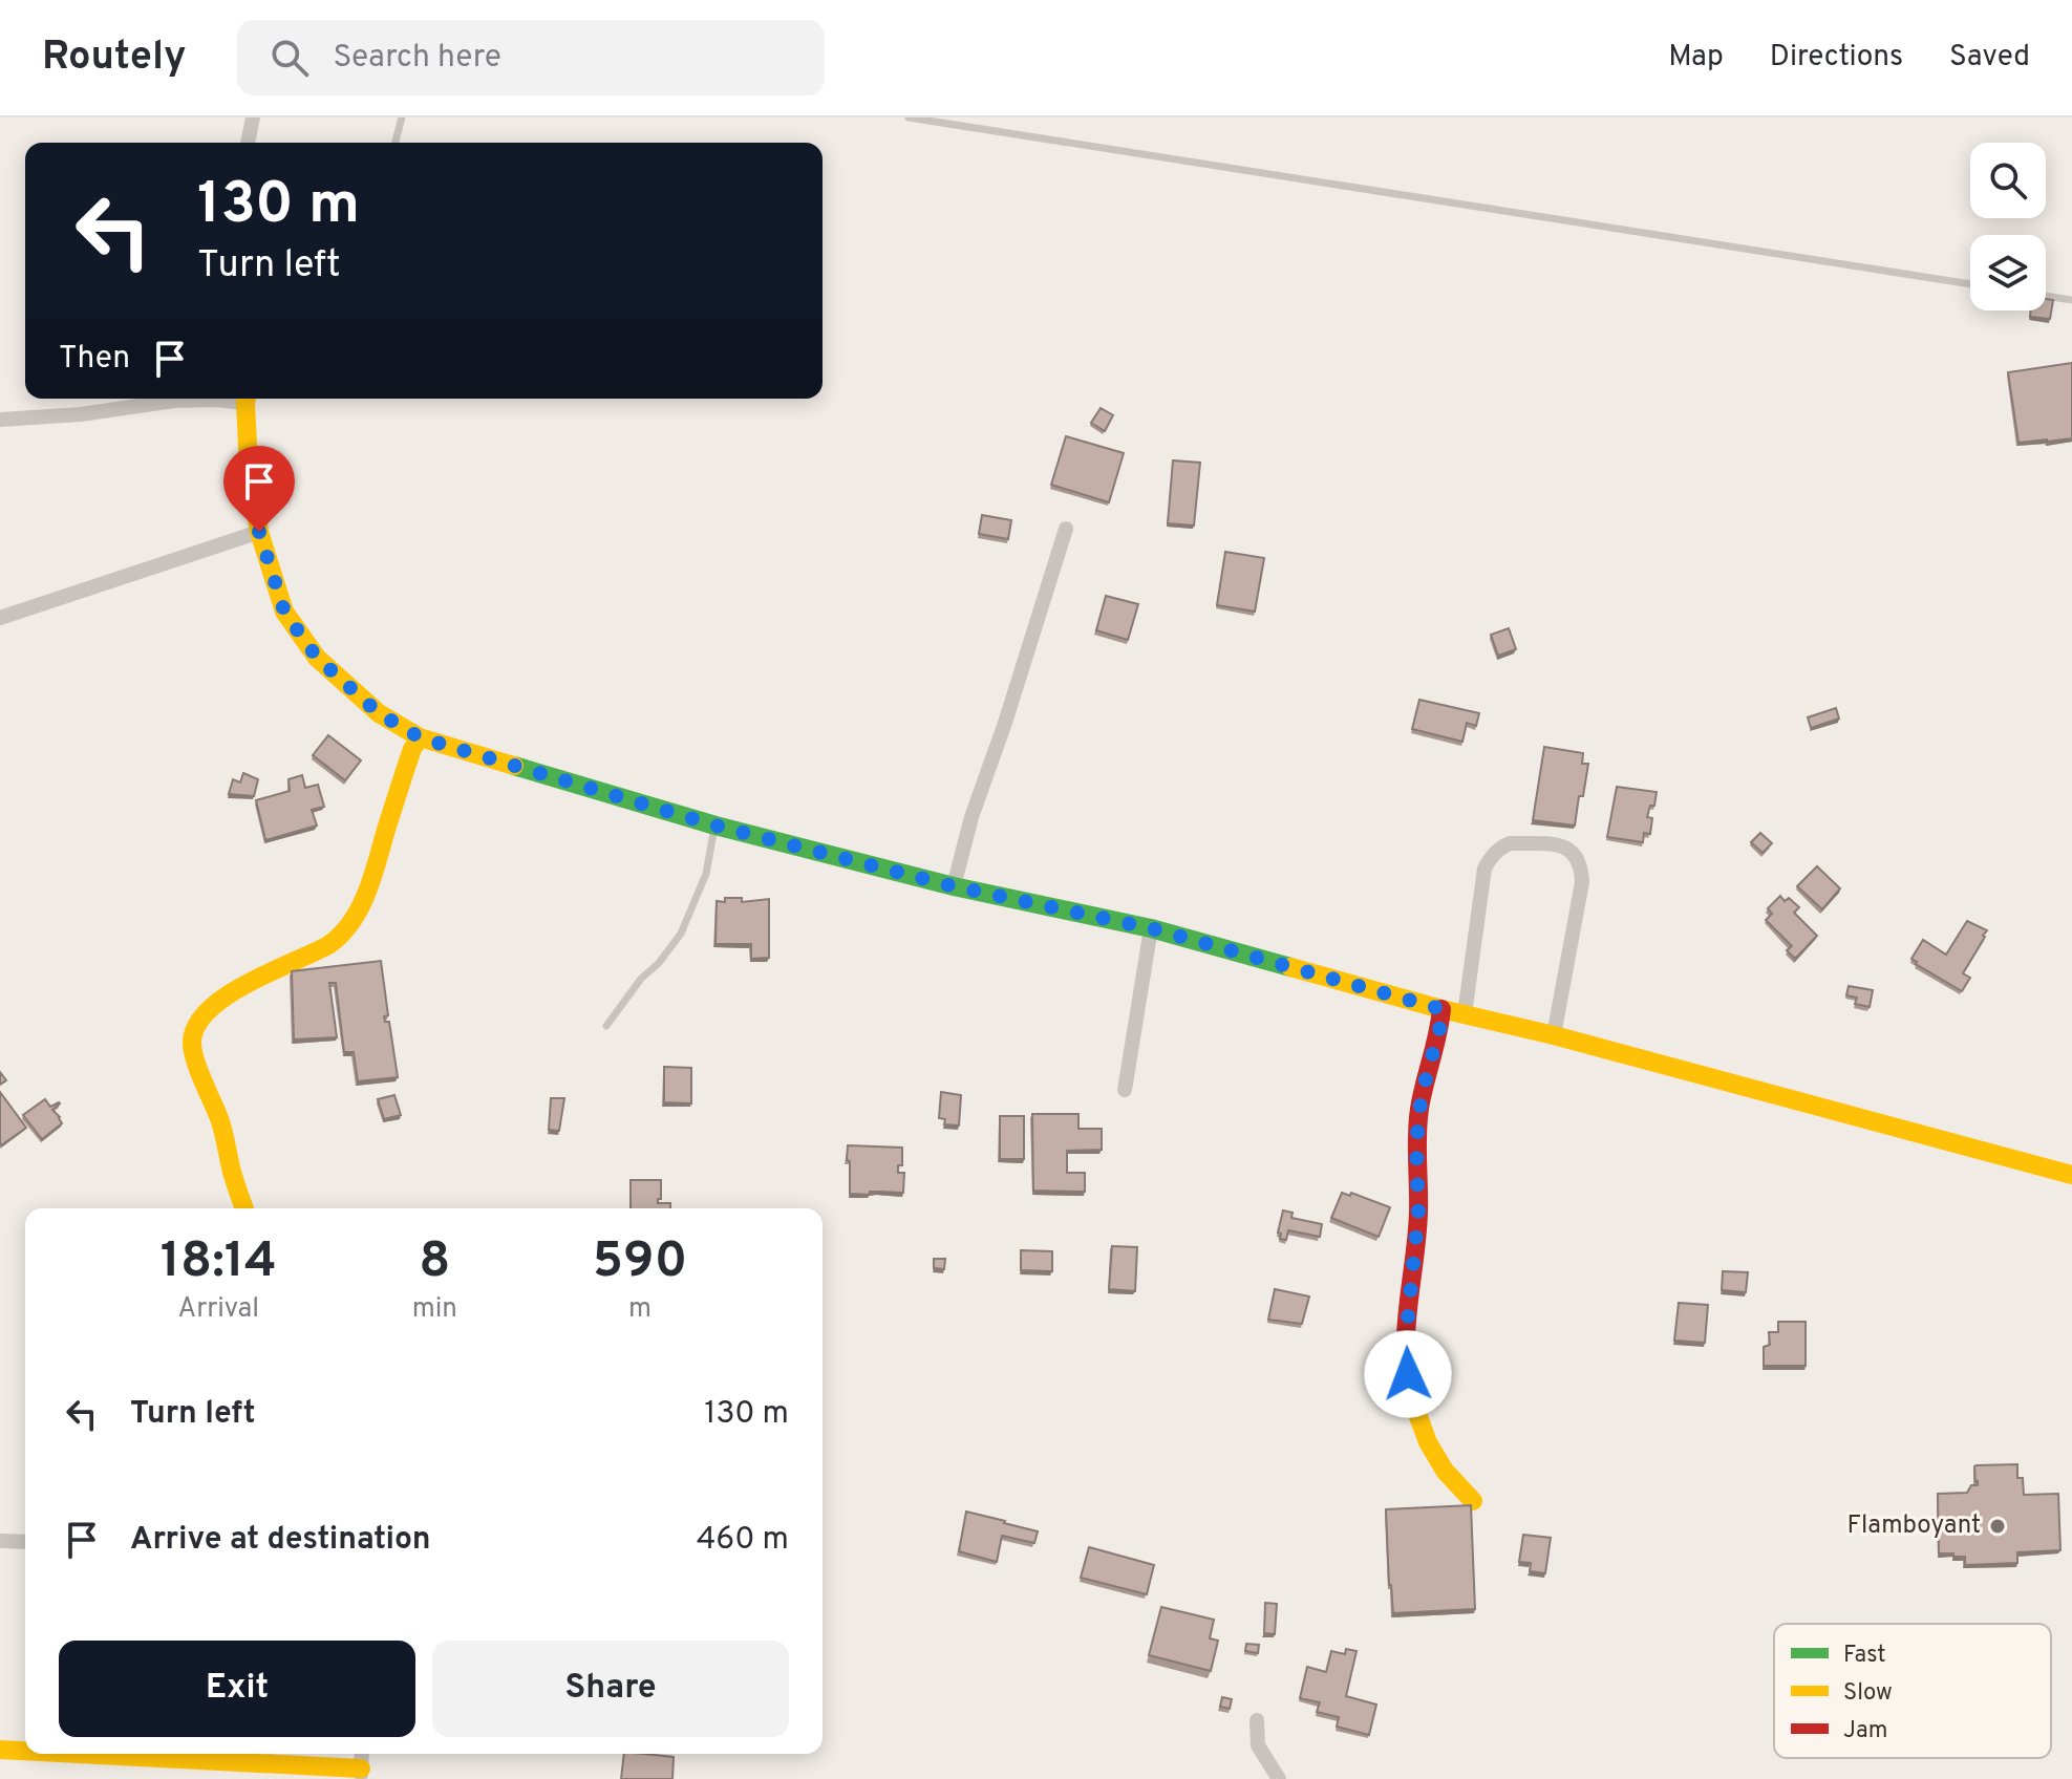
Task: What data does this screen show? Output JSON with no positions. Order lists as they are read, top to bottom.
{
  "places": ["Flamboyant"],
  "legend": ["Fast", "Slow", "Jam"],
  "page": {
    "header": "Routely",
    "search": "Search here",
    "nav": ["Map", "Directions", "Saved"],
    "turn": ["130 m", "Turn left"],
    "then": "Then",
    "eta": [
      "18:14",
      "Arrival",
      "8",
      "min",
      "590",
      "m"
    ],
    "list": [
      {
        "name": "Turn left",
        "value": "130 m"
      },
      {
        "name": "Arrive at destination",
        "value": "460 m"
      }
    ],
    "buttons": ["Exit", "Share"]
  }
}
